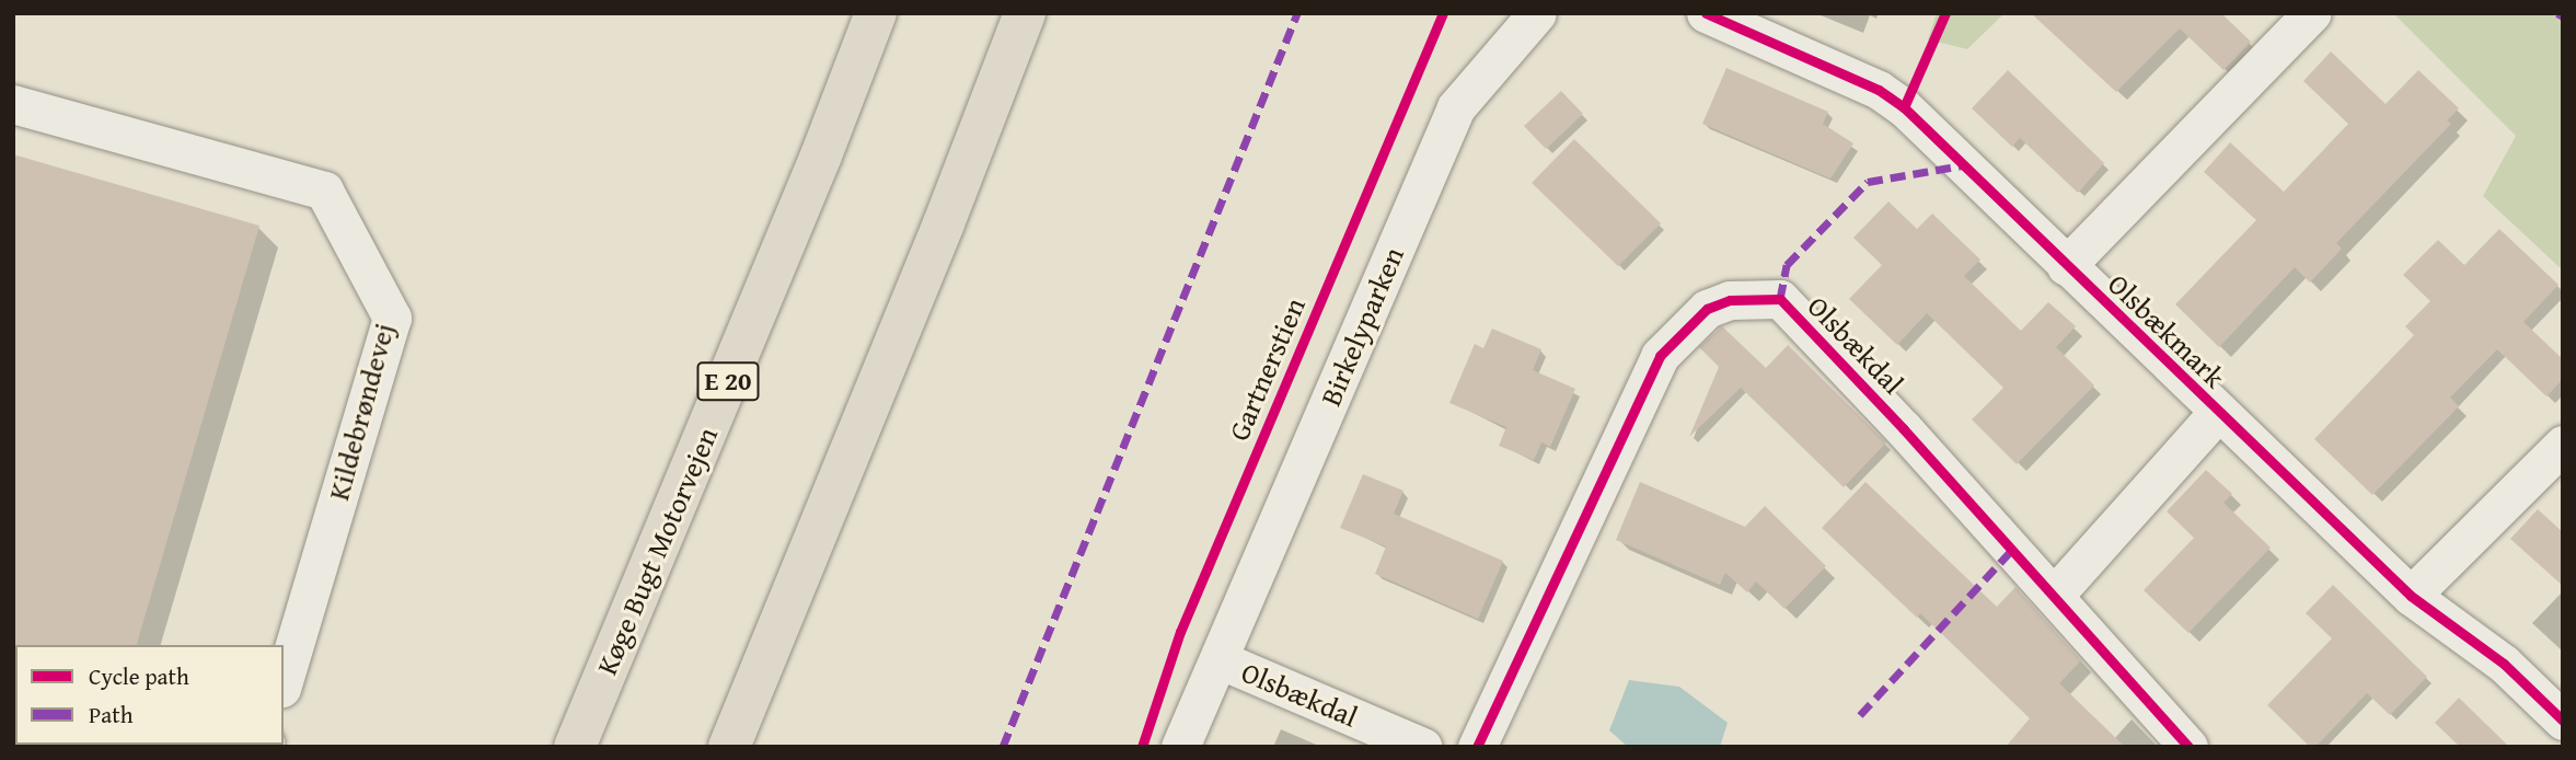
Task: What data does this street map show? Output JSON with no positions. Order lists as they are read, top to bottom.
{
  "streets": {
    "highway": ["E 20", "Køge Bugt Motorvejen"],
    "street": [
      "Birkelyparken",
      "Olsbækmark",
      "Olsbækdal",
      "Kildebrøndevej"
    ],
    "cycle path": ["Gartnerstien"]
  },
  "crossings": [
    ["Birkelyparken", "Olsbækdal"]
  ],
  "legend": ["Cycle path", "Path"]
}
